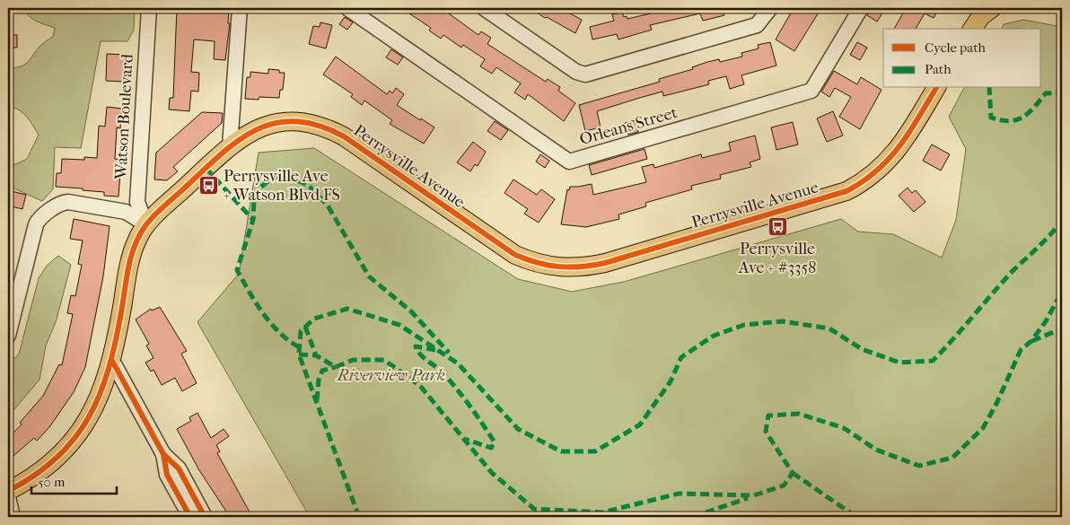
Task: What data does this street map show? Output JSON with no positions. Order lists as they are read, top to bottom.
{
  "streets": {
    "main road": ["Perrysville Avenue"],
    "street": ["Watson Boulevard", "Orleans Street"]
  },
  "crossings": [
    ["Watson Boulevard", "Perrysville Avenue"]
  ],
  "parks": ["Riverview Park"],
  "places": {
    "bus stop": ["Perrysville Ave + Watson Blvd FS", "Perrysville Ave + #3358"]
  },
  "legend": ["Cycle path", "Path"],
  "scale_bar": "50 m"
}
